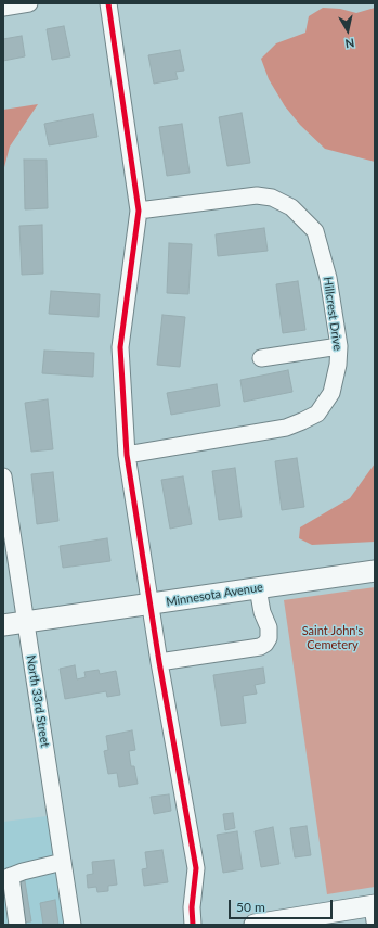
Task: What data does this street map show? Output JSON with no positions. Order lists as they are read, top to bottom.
{
  "streets": {
    "main road": ["Minnesota Avenue"],
    "street": ["Hillcrest Drive", "North 33rd Street"]
  },
  "crossings": [
    ["Minnesota Avenue", "North 33rd Street"]
  ],
  "parks": ["Saint John's Cemetery"],
  "scale_bar": "50 m",
  "north": "bottom"
}
